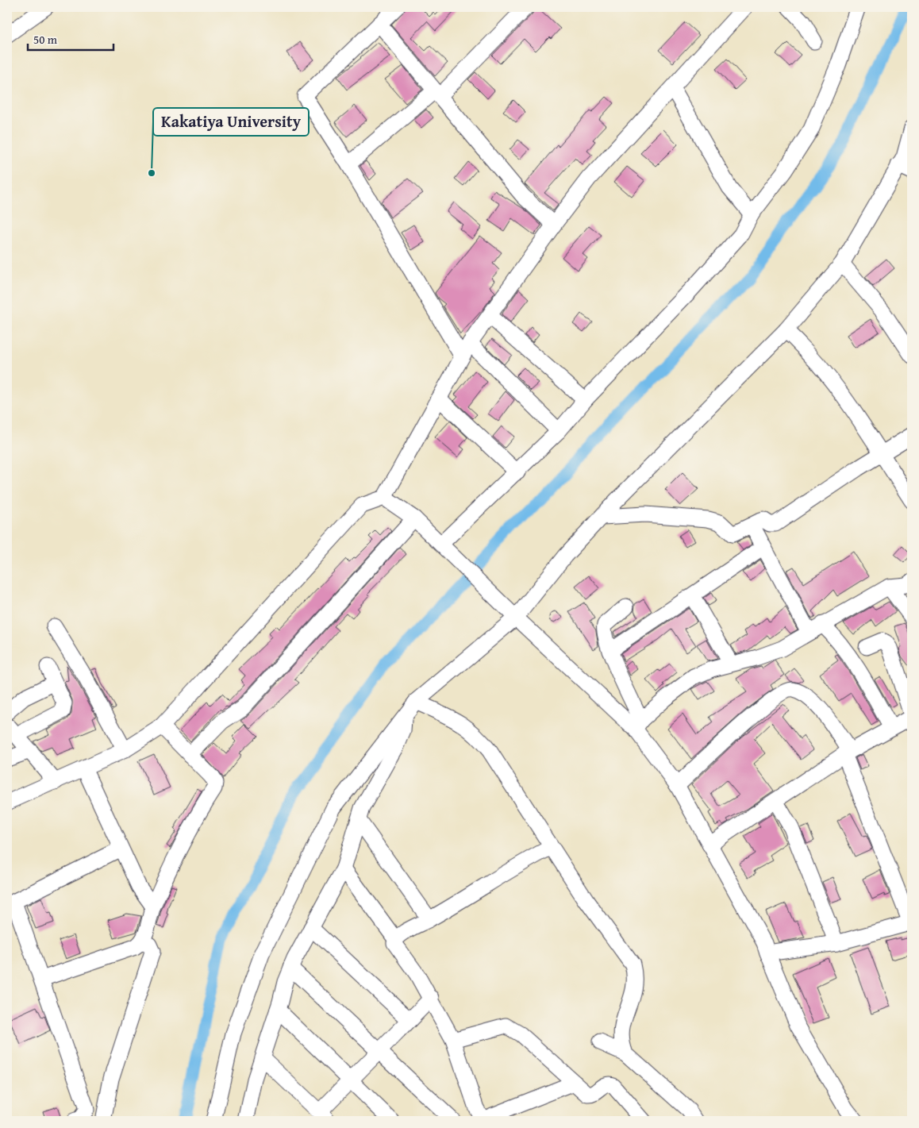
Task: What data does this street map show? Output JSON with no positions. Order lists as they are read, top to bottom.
{
  "places": ["Kakatiya University"],
  "scale_bar": "50 m"
}
